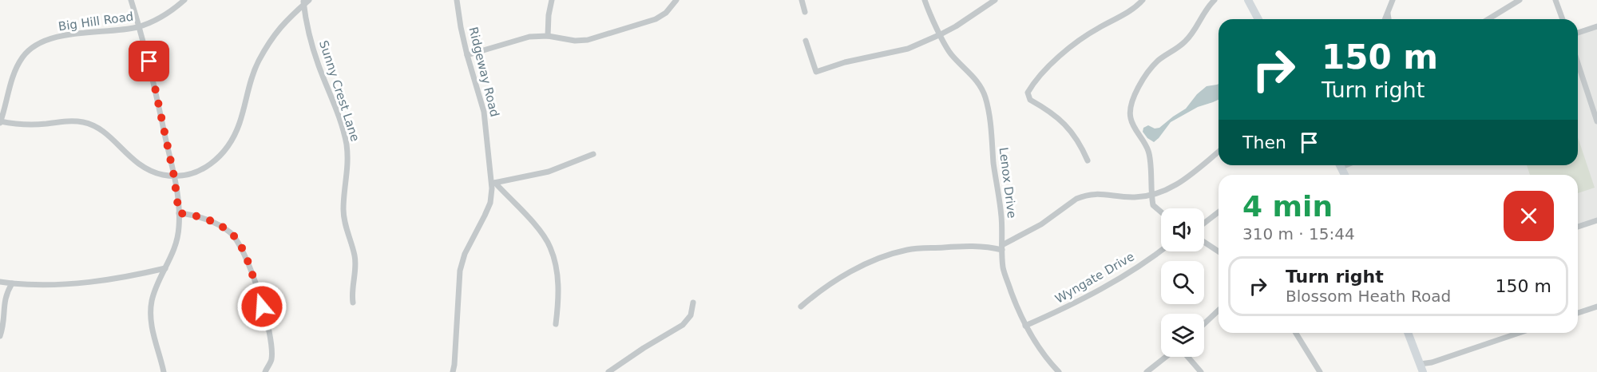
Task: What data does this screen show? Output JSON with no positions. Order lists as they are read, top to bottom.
{
  "streets": {
    "street": [
      "Big Hill Road",
      "Ridgeway Road",
      "Sunny Crest Lane",
      "Lenox Drive",
      "Wyngate Drive"
    ]
  },
  "crossings": [
    ["Lenox Drive", "Wyngate Drive"]
  ],
  "page": {
    "turn": ["150 m", "Turn right"],
    "then": "Then",
    "heading": ["4 min", "310 m · 15:44"],
    "list": [
      {
        "name": "Turn right",
        "note": "Blossom Heath Road",
        "value": "150 m"
      }
    ]
  }
}
